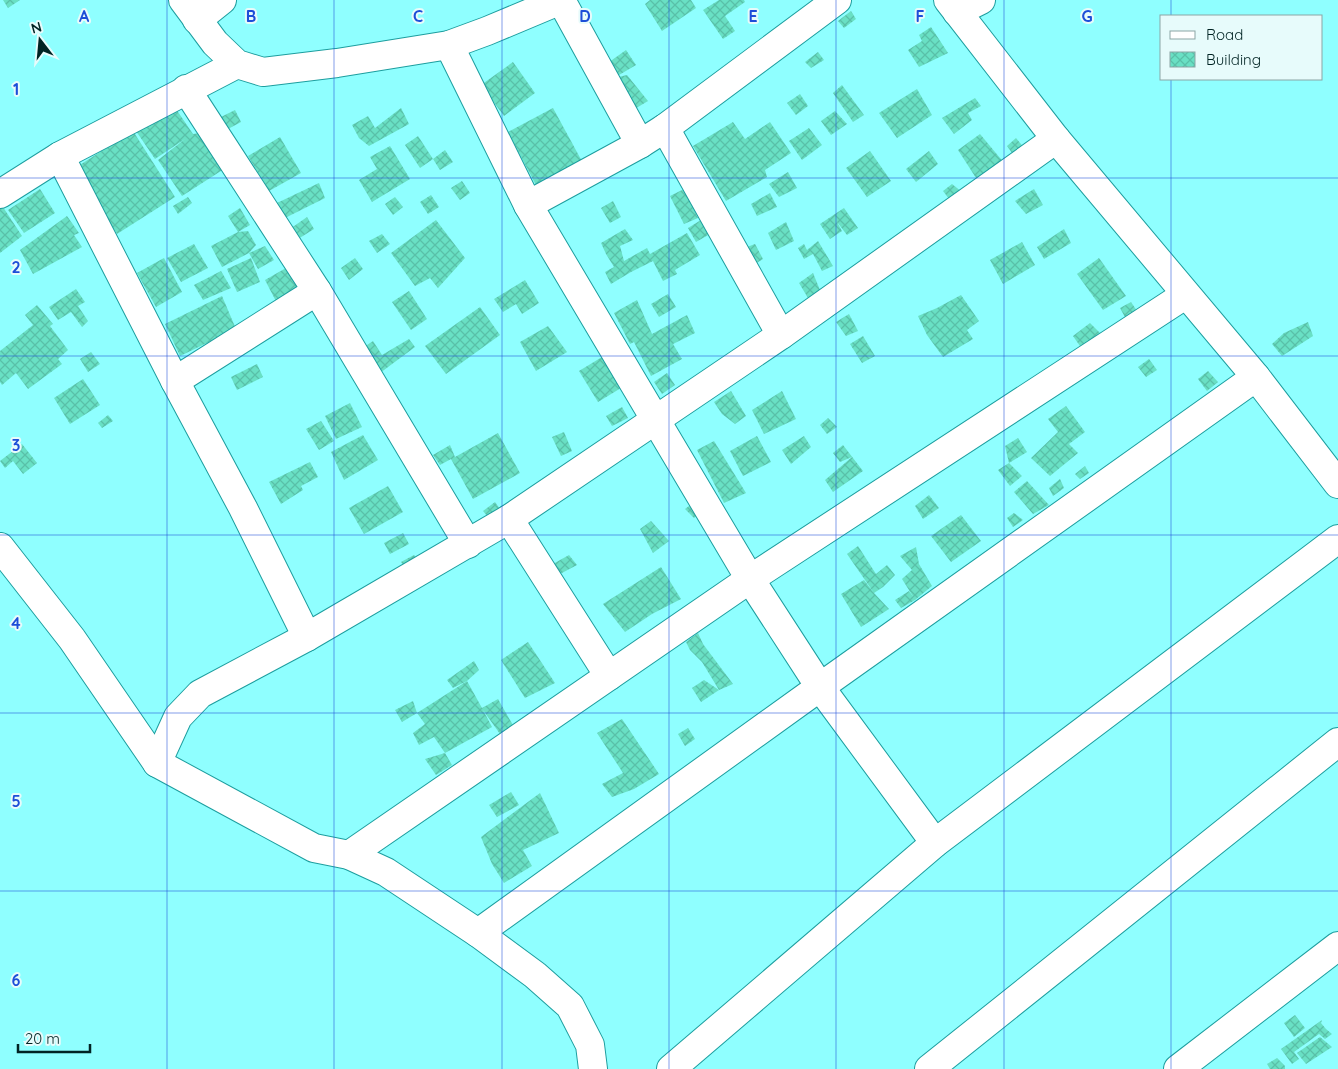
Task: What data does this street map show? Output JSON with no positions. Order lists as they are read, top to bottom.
{
  "legend": ["Road", "Building"],
  "scale_bar": "20 m",
  "north": "top",
  "grid": {
    "columns": [
      "A",
      "B",
      "C",
      "D",
      "E",
      "F",
      "G"
    ],
    "rows": [
      "1",
      "2",
      "3",
      "4",
      "5",
      "6"
    ]
  }
}
